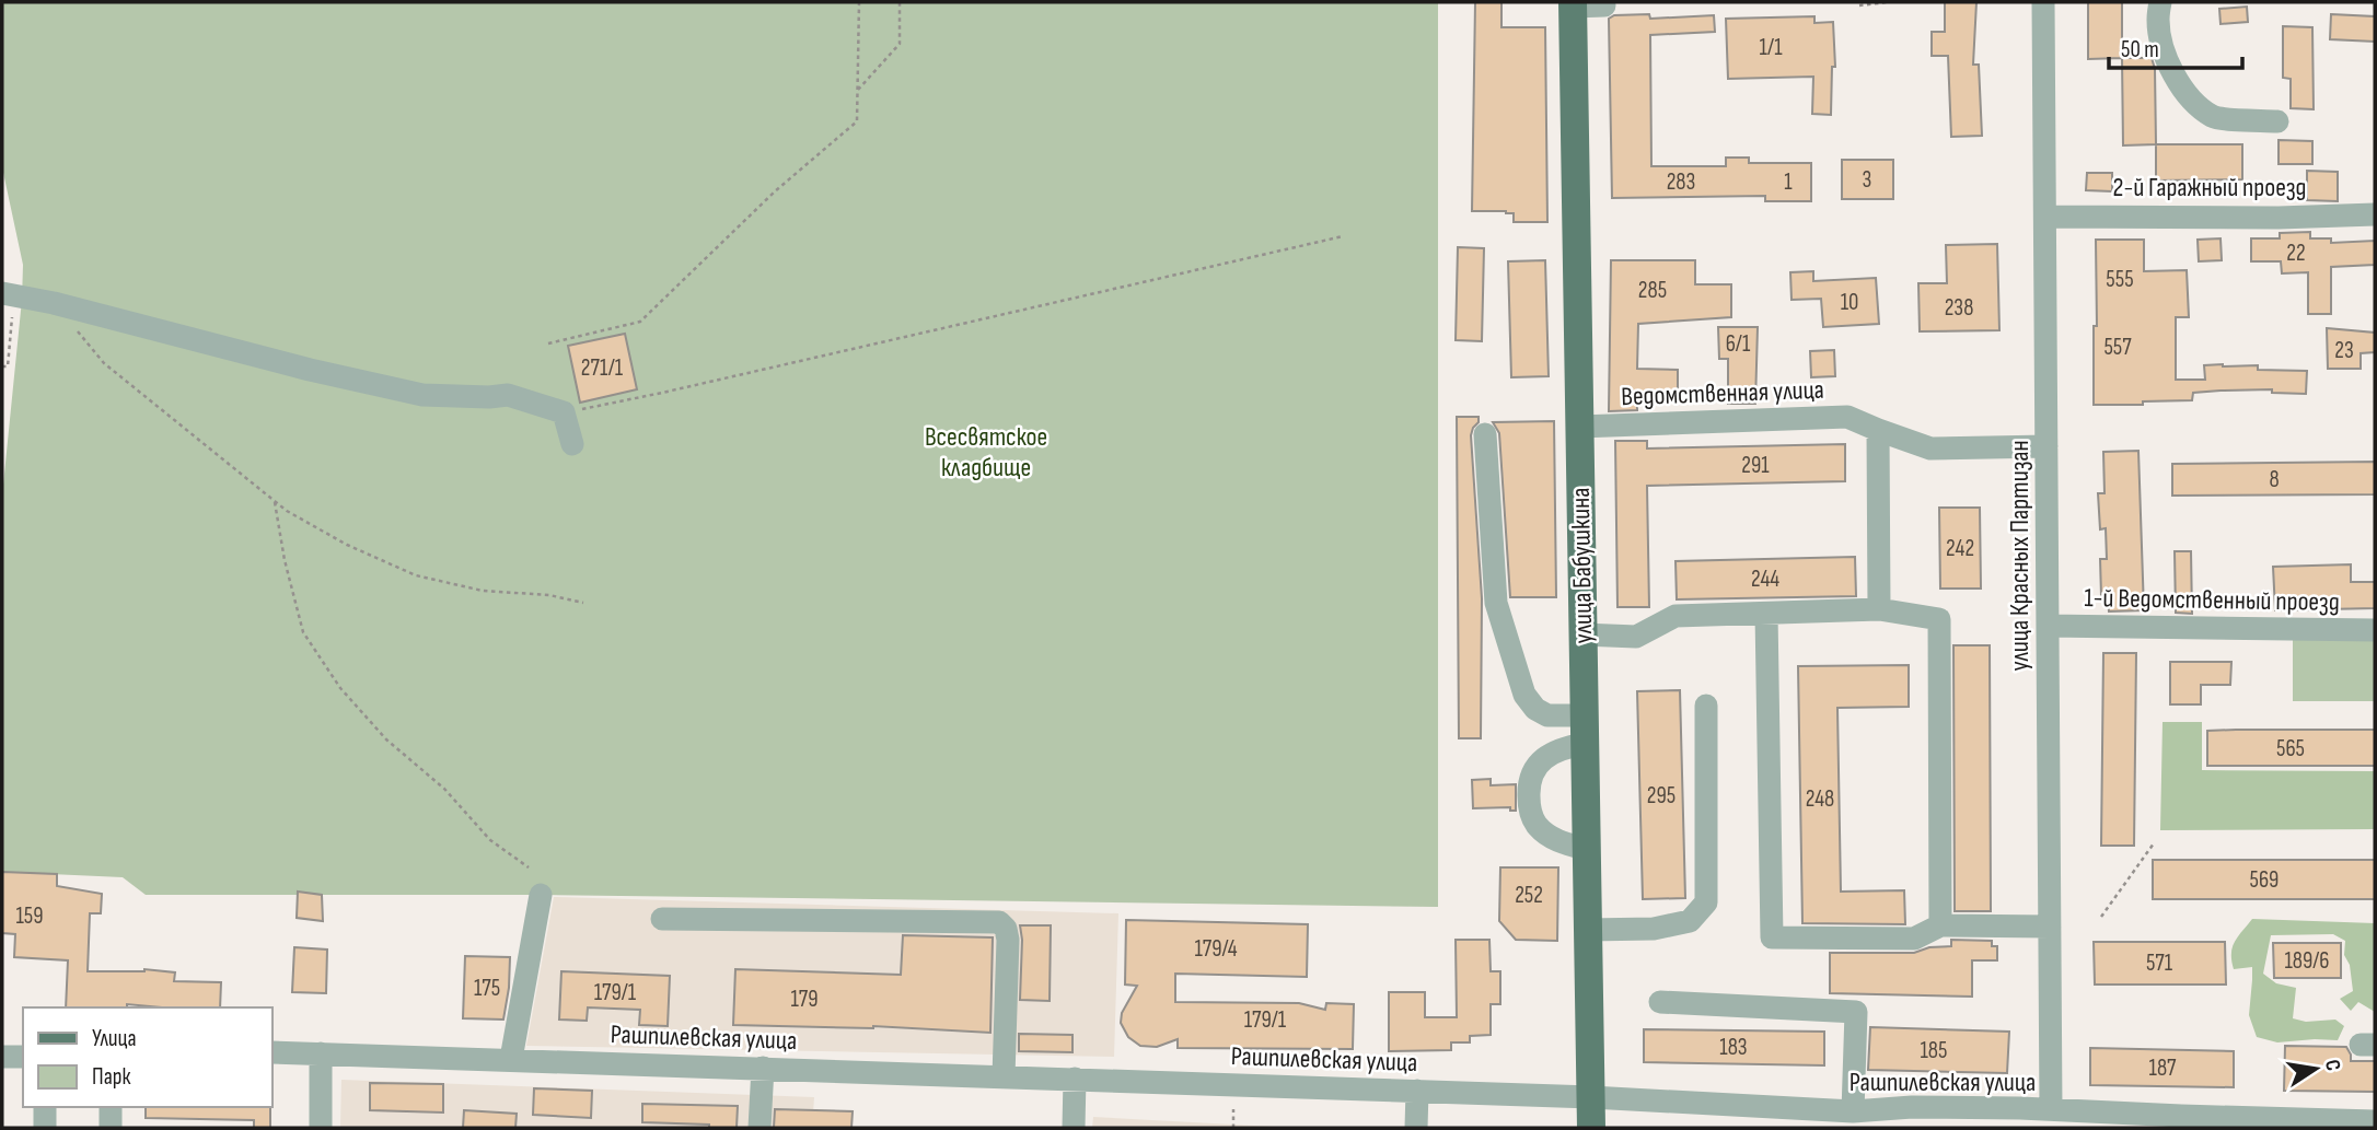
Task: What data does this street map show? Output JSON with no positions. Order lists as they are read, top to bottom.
{
  "streets": {
    "main road": ["улица Бабушкина"],
    "street": [
      "2-й Гаражный проезд",
      "Ведомственная улица",
      "улица Красных Партизан",
      "1-й Ведомственный проезд",
      "Рашпилевская улица"
    ]
  },
  "crossings": [
    ["2-й Гаражный проезд", "улица Красных Партизан"],
    ["Ведомственная улица", "улица Красных Партизан"],
    ["Ведомственная улица", "улица Бабушкина"],
    ["улица Красных Партизан", "1-й Ведомственный проезд"],
    ["улица Красных Партизан", "Рашпилевская улица"],
    ["улица Бабушкина", "Рашпилевская улица"]
  ],
  "parks": ["Всесвятское кладбище"],
  "house_numbers": [
    "1/1",
    "3",
    "283",
    "1",
    "22",
    "555",
    "285",
    "10",
    "238",
    "6/1",
    "557",
    "23",
    "271/1",
    "291",
    "8",
    "242",
    "244",
    "565",
    "295",
    "248",
    "569",
    "252",
    "159",
    "179/4",
    "189/6",
    "571",
    "175",
    "179/1",
    "179",
    "179/1",
    "183",
    "185",
    "187"
  ],
  "legend": ["Улица", "Парк"],
  "scale_bar": "50 m",
  "north": "right"
}
